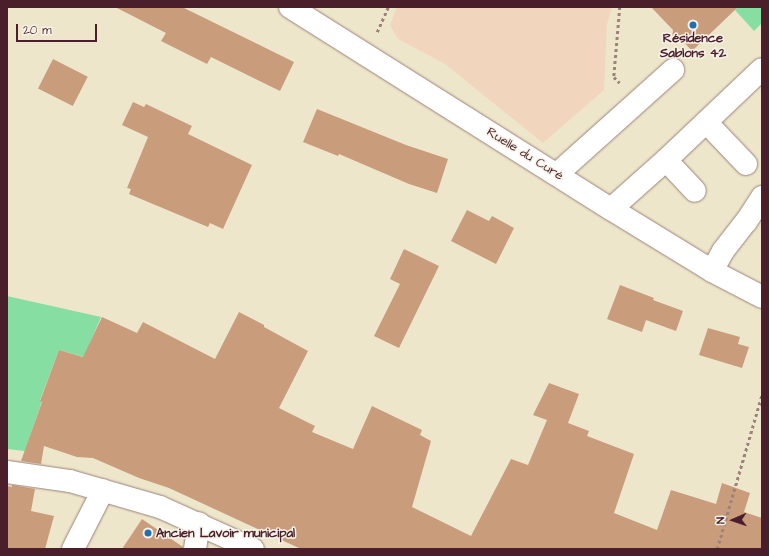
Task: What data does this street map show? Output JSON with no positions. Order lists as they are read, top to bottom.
{
  "streets": {
    "street": ["Ruelle du Curé"]
  },
  "places": ["Résidence Sablons 42", "Ancien Lavoir municipal"],
  "scale_bar": "20 m",
  "north": "left"
}
